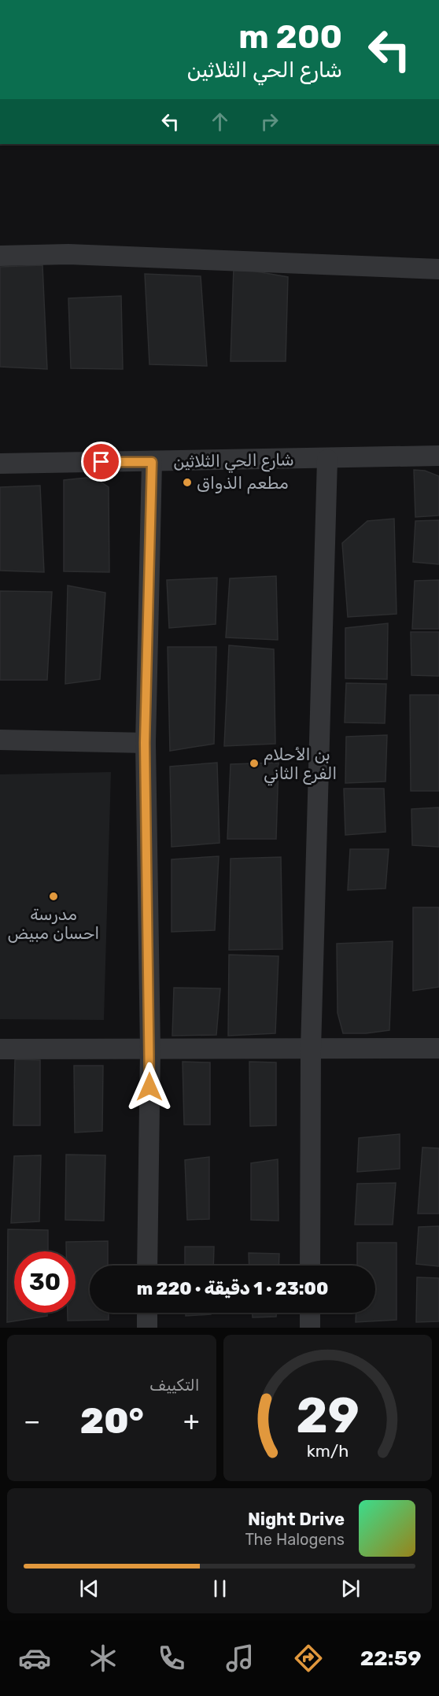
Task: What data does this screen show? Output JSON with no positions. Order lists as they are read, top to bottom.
{
  "streets": {
    "street": ["شارع الحي الثلاثين"]
  },
  "places": ["مطعم الذواق", "بن الأحلام الفرع الثاني", "مدرسة احسان مبيض"],
  "page": {
    "turn": ["200 m", "شارع الحي الثلاثين"],
    "limit": "30",
    "trip": "23:00 · 1 دقيقة · 220 m",
    "tile": "التكييف",
    "heat": ["−", "20°", "+"],
    "song": ["Night Drive", "The Halogens"],
    "tabs": "22:59",
    "gauge": ["29", "km/h"]
  }
}
